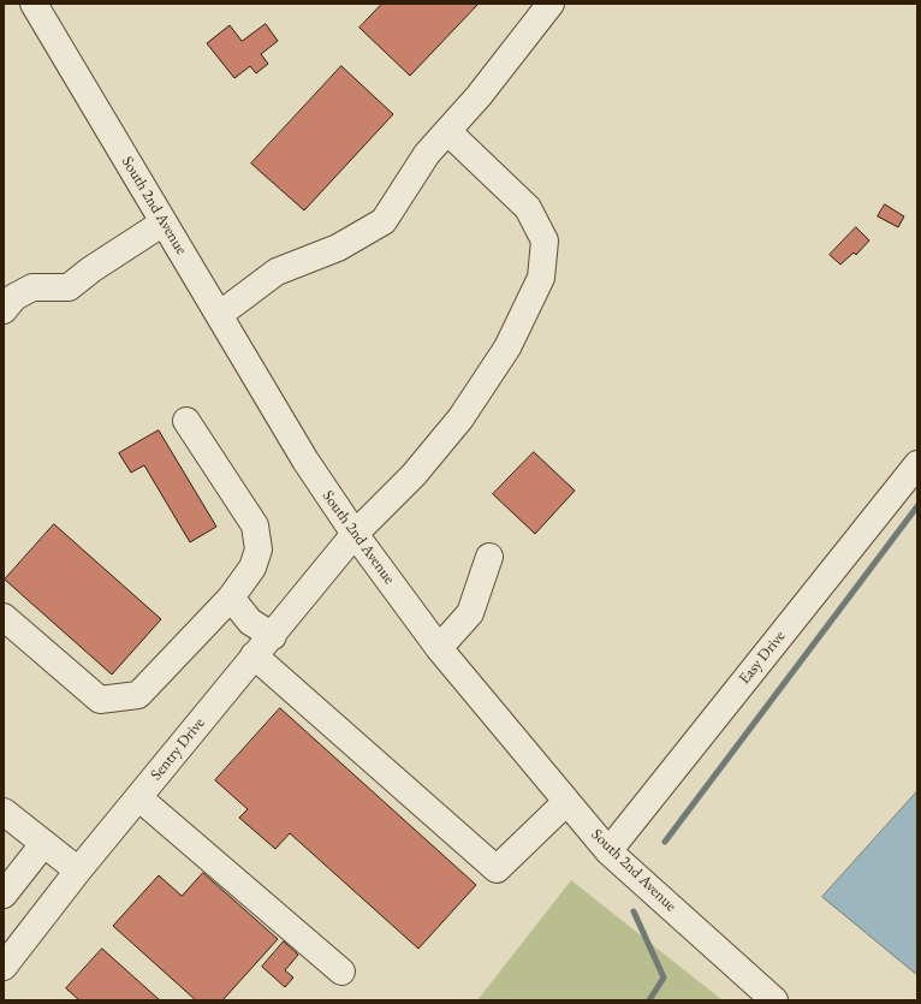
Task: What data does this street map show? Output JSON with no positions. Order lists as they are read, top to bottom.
{
  "streets": {
    "street": ["South 2nd Avenue", "Easy Drive", "Sentry Drive"]
  },
  "crossings": [
    ["South 2nd Avenue", "Easy Drive"],
    ["South 2nd Avenue", "Sentry Drive"]
  ]
}
